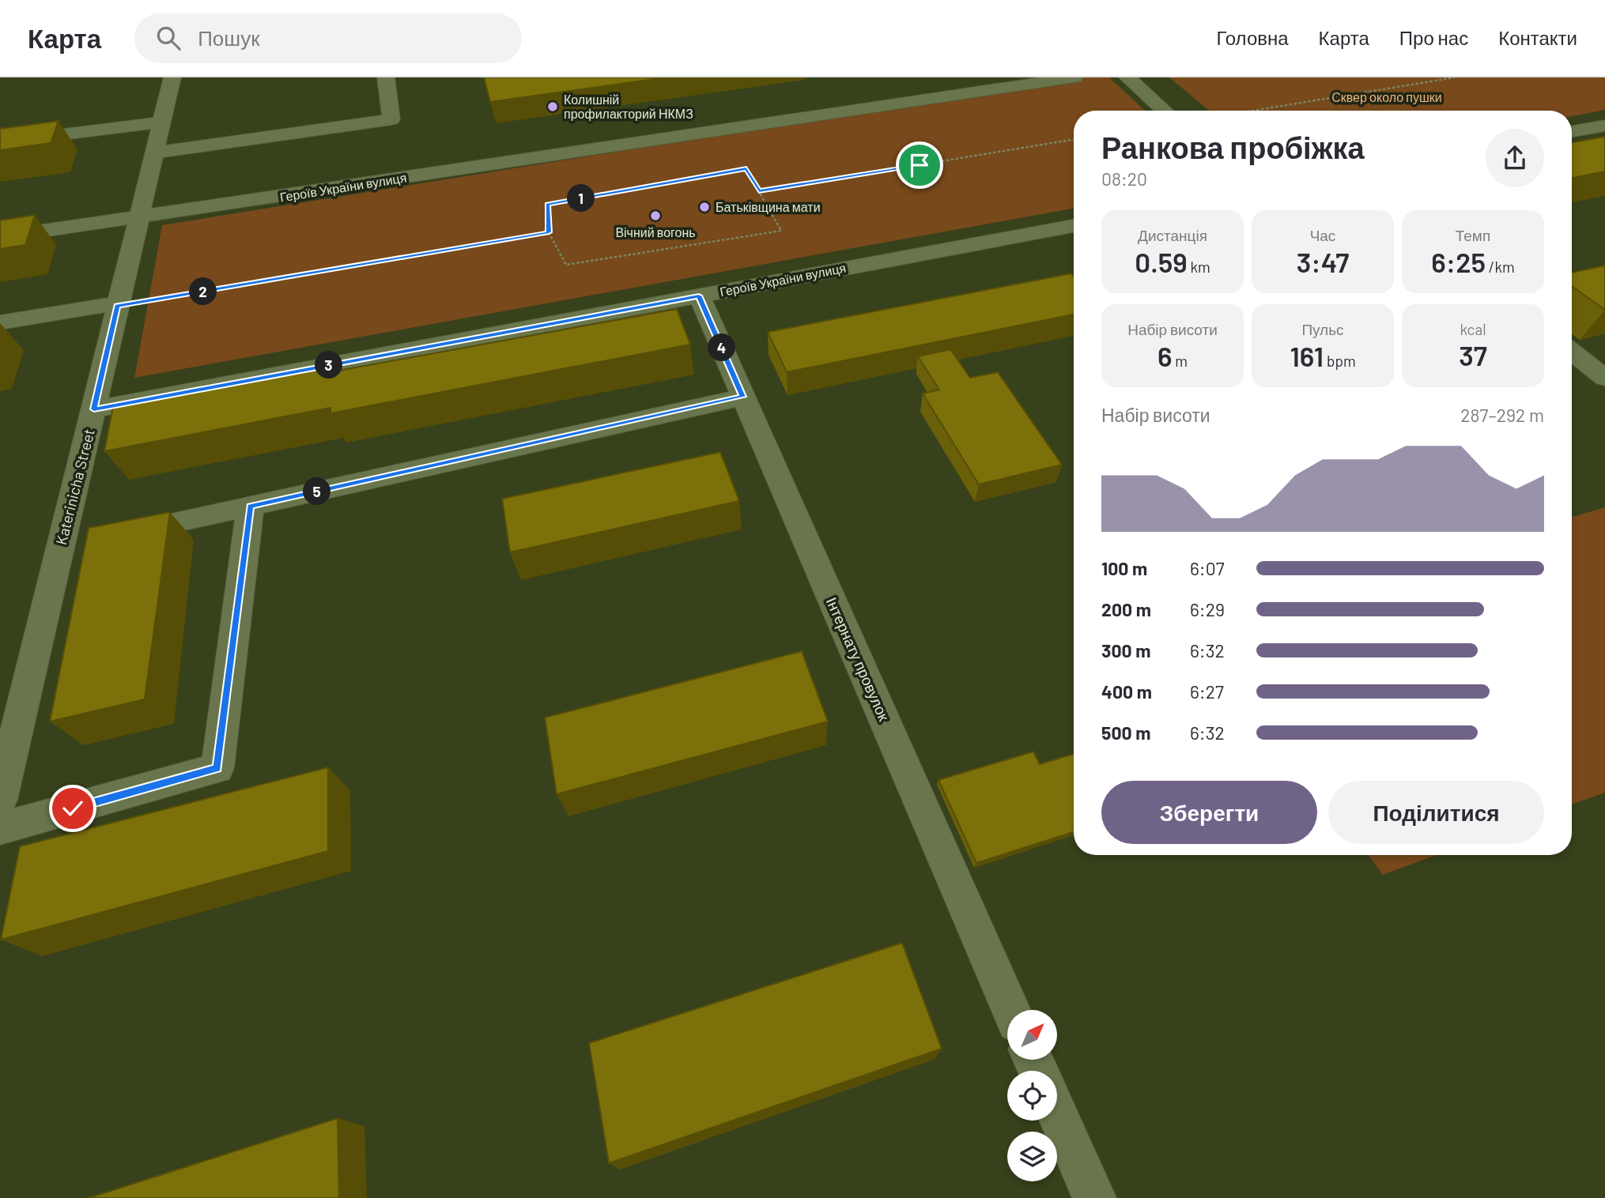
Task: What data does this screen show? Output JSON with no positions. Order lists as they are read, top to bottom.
{
  "streets": {
    "street": ["Героїв України вулиця", "Katerinicha Street", "Інтернату провулок"]
  },
  "crossings": [
    ["Героїв України вулиця", "Katerinicha Street"],
    ["Героїв України вулиця", "Інтернату провулок"]
  ],
  "parks": ["Сквер около пушки"],
  "places": ["Колишній профилакторий НКМЗ", "Батьківщина мати", "Вічний вогонь"],
  "north": "top right",
  "page": {
    "header": "Карта",
    "search": "Пошук",
    "nav": [
      "Головна",
      "Карта",
      "Про нас",
      "Контакти"
    ],
    "heading": ["Ранкова пробіжка", "08:20"],
    "pins": [
      "1",
      "2",
      "4",
      "3",
      "5"
    ],
    "stats": [
      ["Дистанція", "0.59 km"],
      ["Час", "3:47"],
      ["Темп", "6:25 /km"],
      ["Набір висоти", "6 m"],
      ["Пульс", "161 bpm"],
      ["kcal", "37"]
    ],
    "chart": ["Набір висоти", "287–292 m"],
    "list": [
      {
        "name": "100 m",
        "note": "6:07"
      },
      {
        "name": "200 m",
        "note": "6:29"
      },
      {
        "name": "300 m",
        "note": "6:32"
      },
      {
        "name": "400 m",
        "note": "6:27"
      },
      {
        "name": "500 m",
        "note": "6:32"
      }
    ],
    "buttons": ["Зберегти", "Поділитися"]
  }
}
